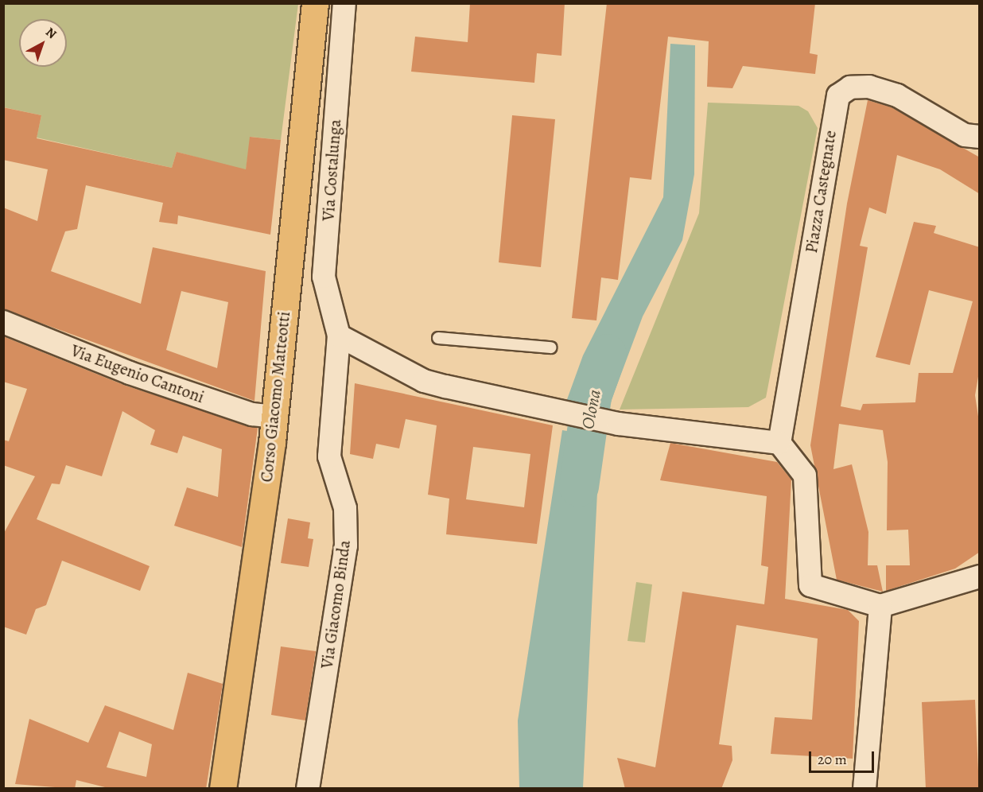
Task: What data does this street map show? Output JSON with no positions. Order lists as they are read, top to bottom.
{
  "streets": {
    "main road": ["Corso Giacomo Matteotti"],
    "street": [
      "Via Costalunga",
      "Piazza Castegnate",
      "Via Eugenio Cantoni",
      "Via Giacomo Binda"
    ]
  },
  "crossings": [
    ["Via Costalunga", "Via Giacomo Binda"],
    ["Via Eugenio Cantoni", "Corso Giacomo Matteotti"]
  ],
  "water": ["Olona"],
  "scale_bar": "20 m",
  "north": "top right"
}
